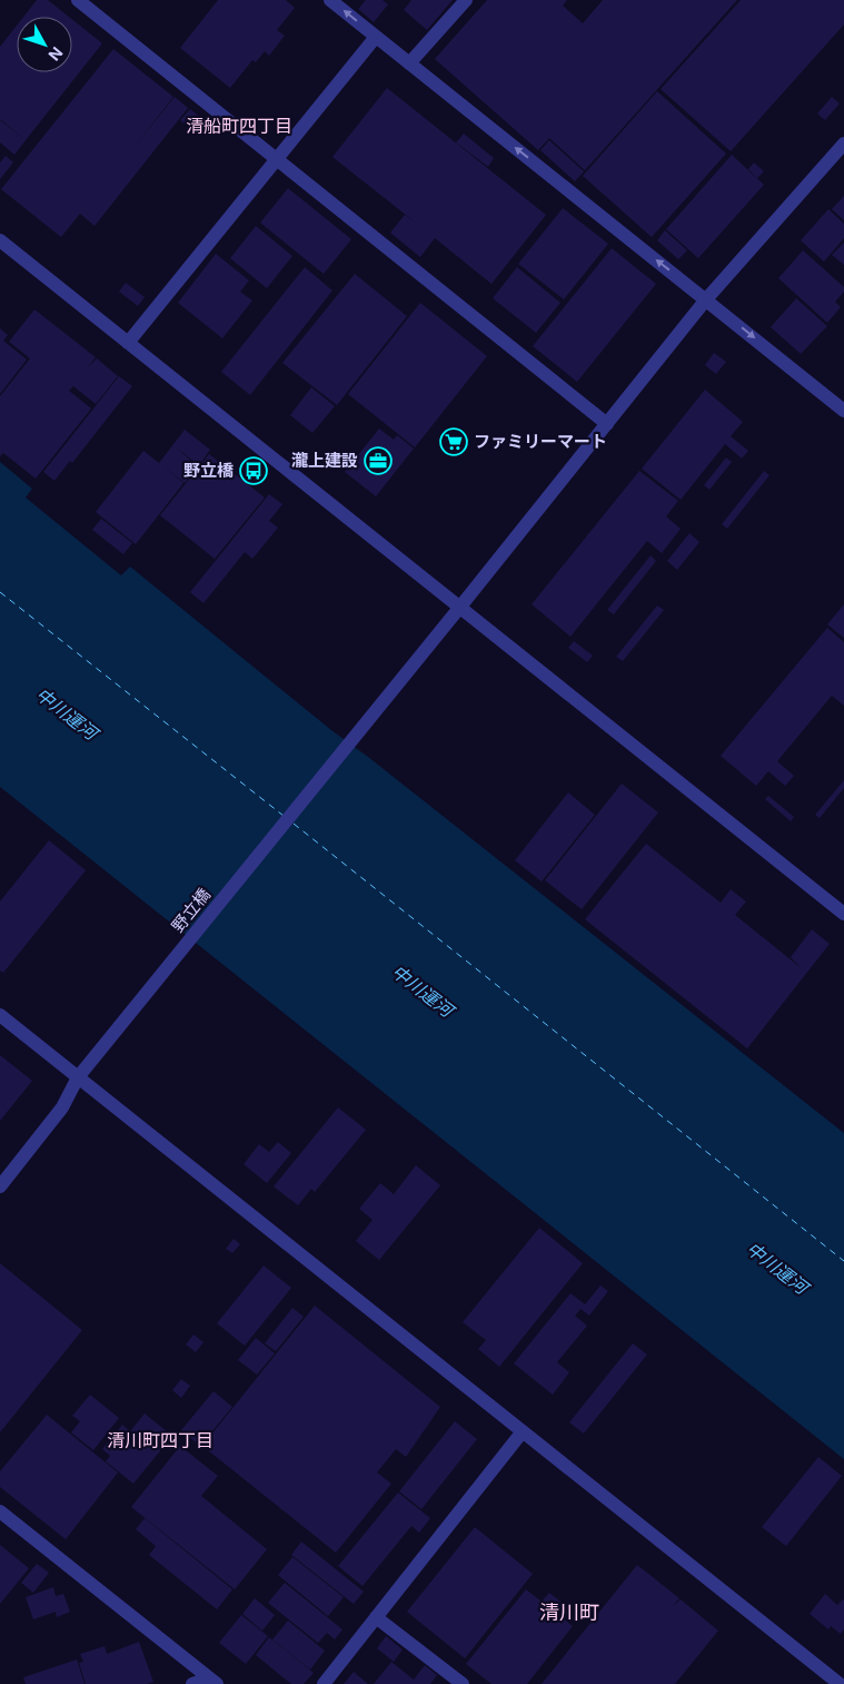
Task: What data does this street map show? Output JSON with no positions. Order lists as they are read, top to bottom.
{
  "streets": {
    "street": ["野立橋"]
  },
  "districts": ["清船町四丁目", "清川町四丁目", "清川町"],
  "water": ["中川運河"],
  "places": {
    "supermarket": ["ファミリーマート"],
    "office": ["瀧上建設"],
    "bus stop": ["野立橋"]
  },
  "north": "bottom right"
}
